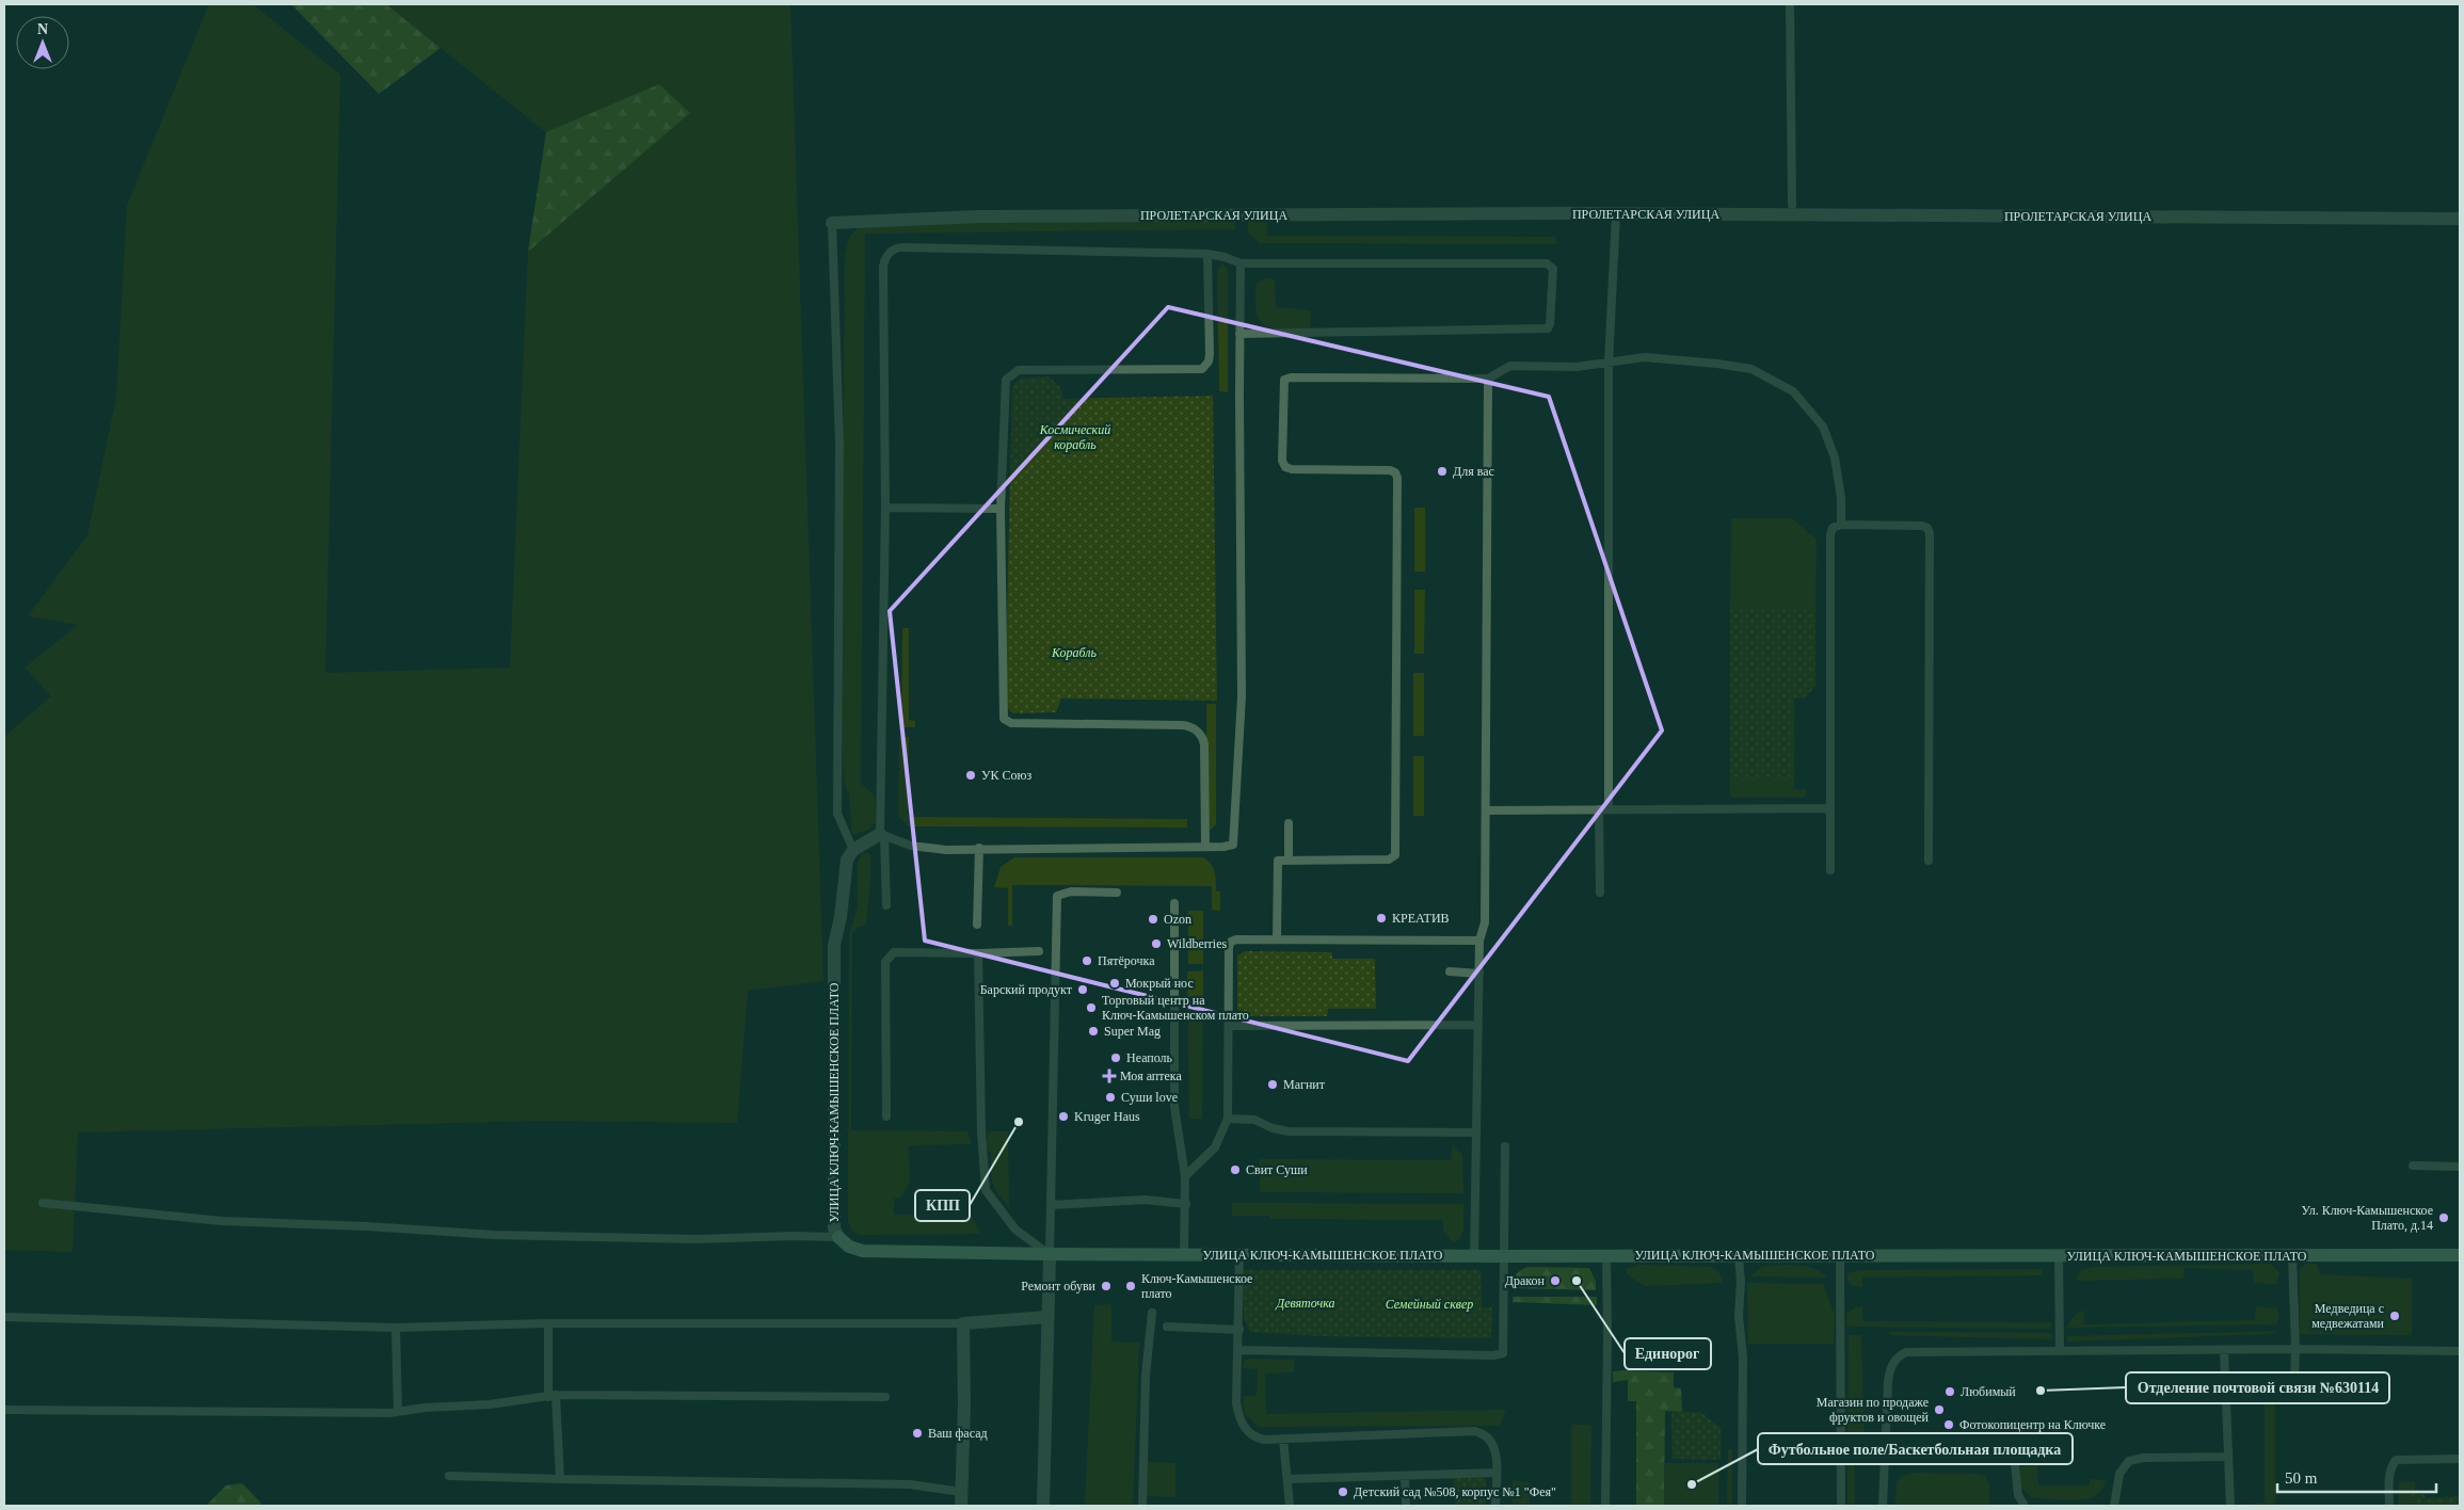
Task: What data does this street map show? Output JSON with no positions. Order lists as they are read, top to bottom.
{
  "streets": {
    "street": ["ПРОЛЕТАРСКАЯ УЛИЦА", "УЛИЦА КЛЮЧ-КАМЫШЕНСКОЕ ПЛАТО"]
  },
  "parks": [
    "Космический корабль",
    "Корабль",
    "Девяточка",
    "Семейный сквер"
  ],
  "places": {
    "other": [
      "Для вас",
      "УК Союз",
      "КРЕАТИВ",
      "Ozon",
      "Wildberries",
      "Пятёрочка",
      "Мокрый нос",
      "Барский продукт",
      "Торговый центр на Ключ-Камышенском плато",
      "Super Mag",
      "Неаполь",
      "Магнит",
      "Суши love",
      "Kruger Haus",
      "КПП",
      "Свит Суши",
      "Ул. Ключ-Камышенское Плато, д.14",
      "Дракон",
      "Единорог",
      "Ремонт обуви",
      "Ключ-Камышенское плато",
      "Медведица с медвежатами",
      "Отделение почтовой связи №630114",
      "Любимый",
      "Магазин по продаже фруктов и овощей",
      "Фотокопицентр на Ключке",
      "Ваш фасад",
      "Футбольное поле/Баскетбольная площадка",
      "Детский сад №508, корпус №1 \"Фея\""
    ],
    "health": ["Моя аптека"]
  },
  "scale_bar": "50 m",
  "north": "top"
}
